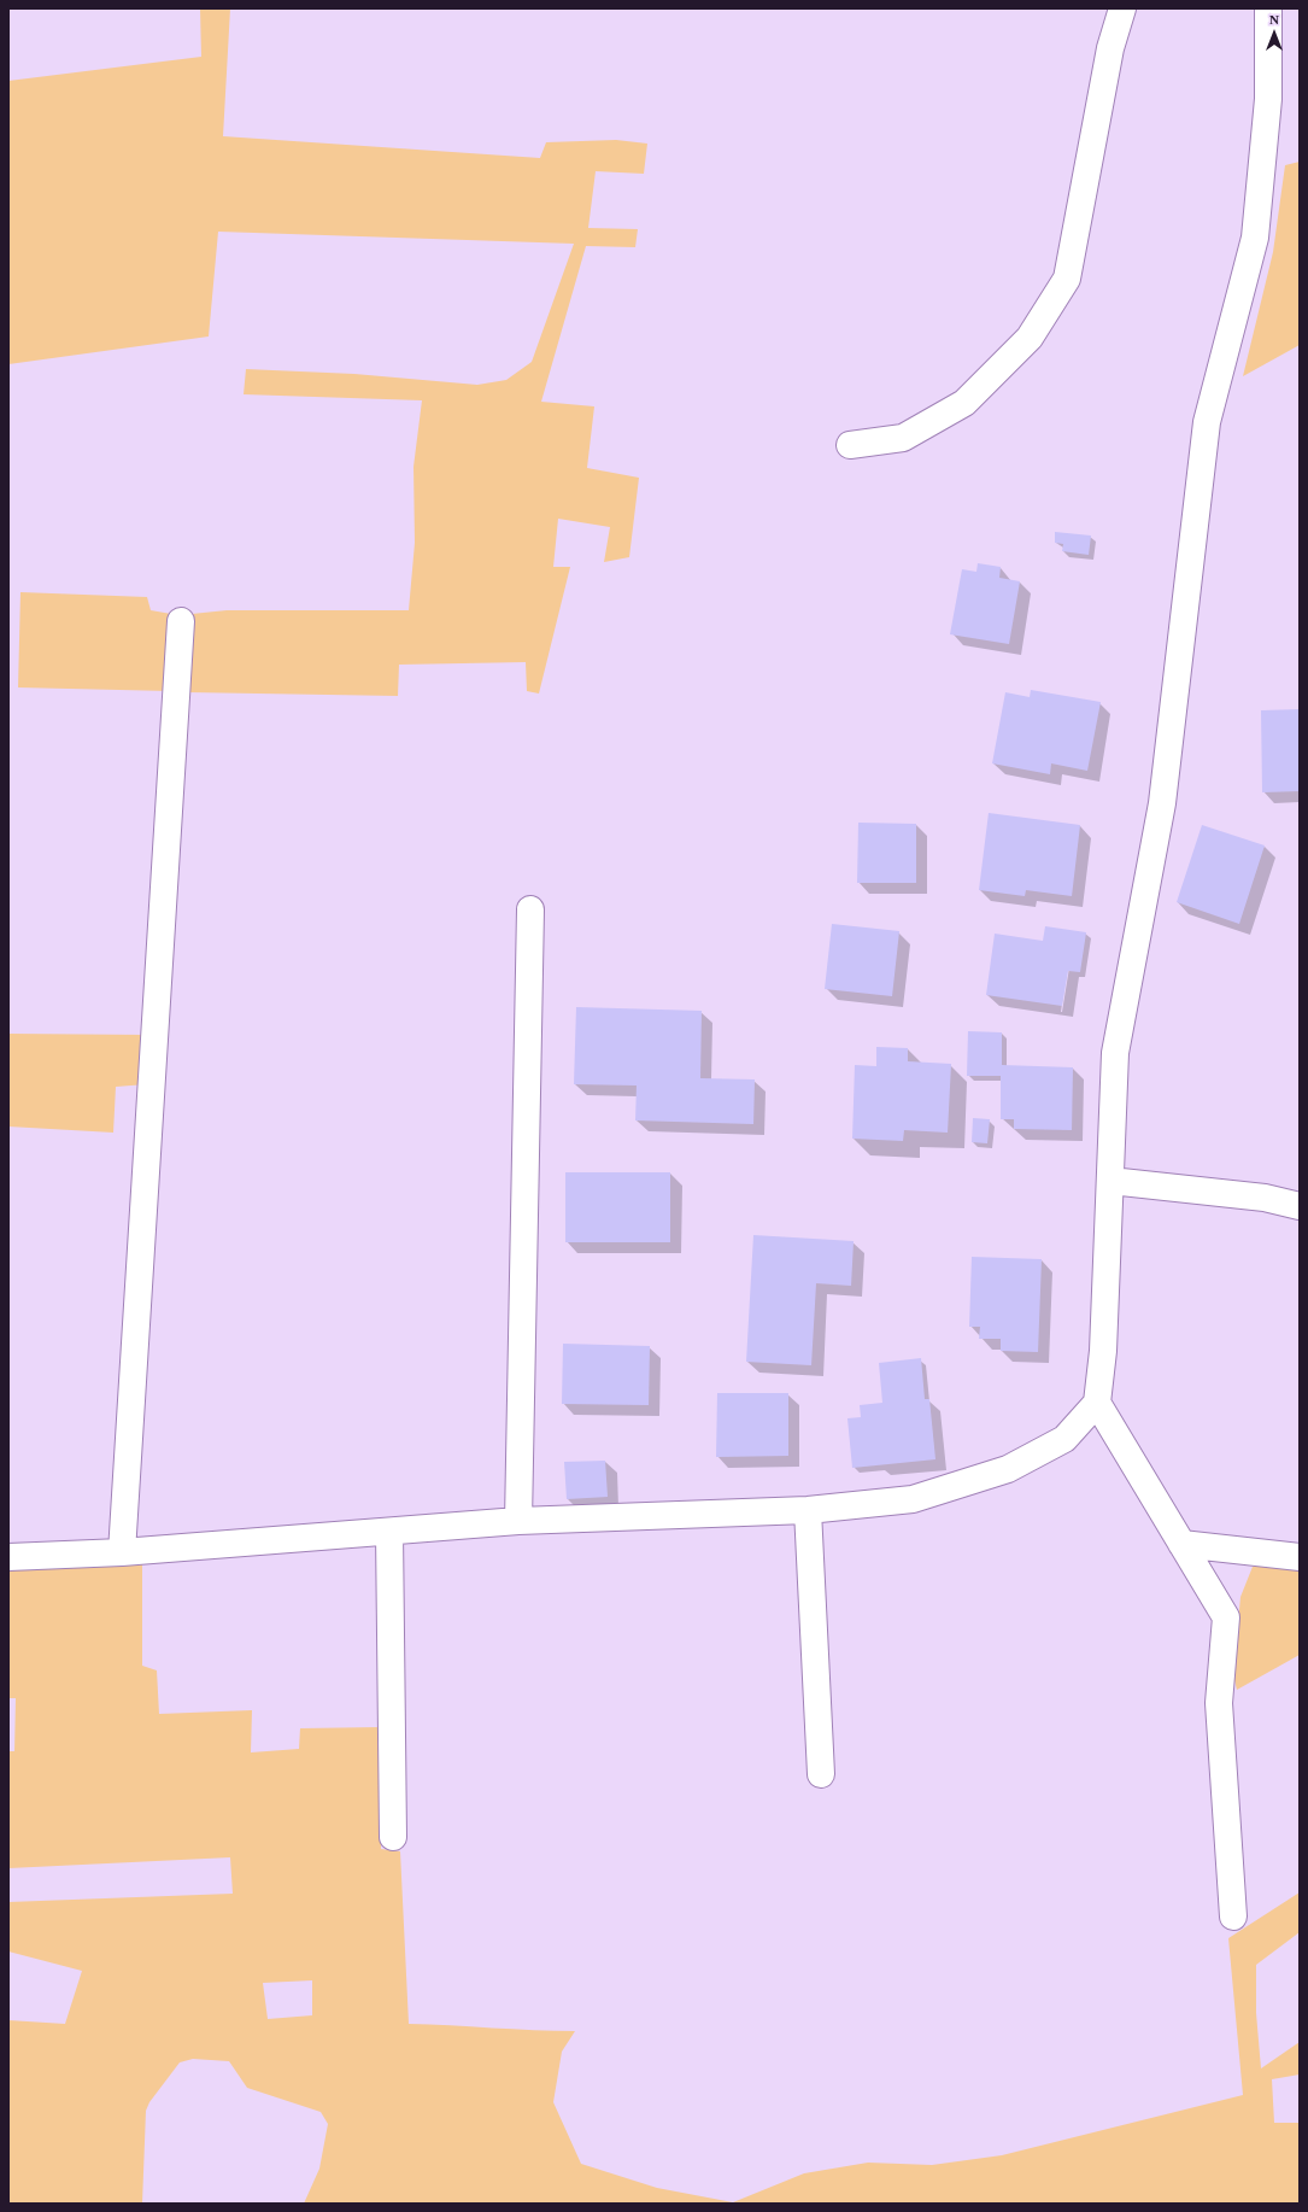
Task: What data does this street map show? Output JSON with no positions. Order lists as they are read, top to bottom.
{
  "north": "top"
}
